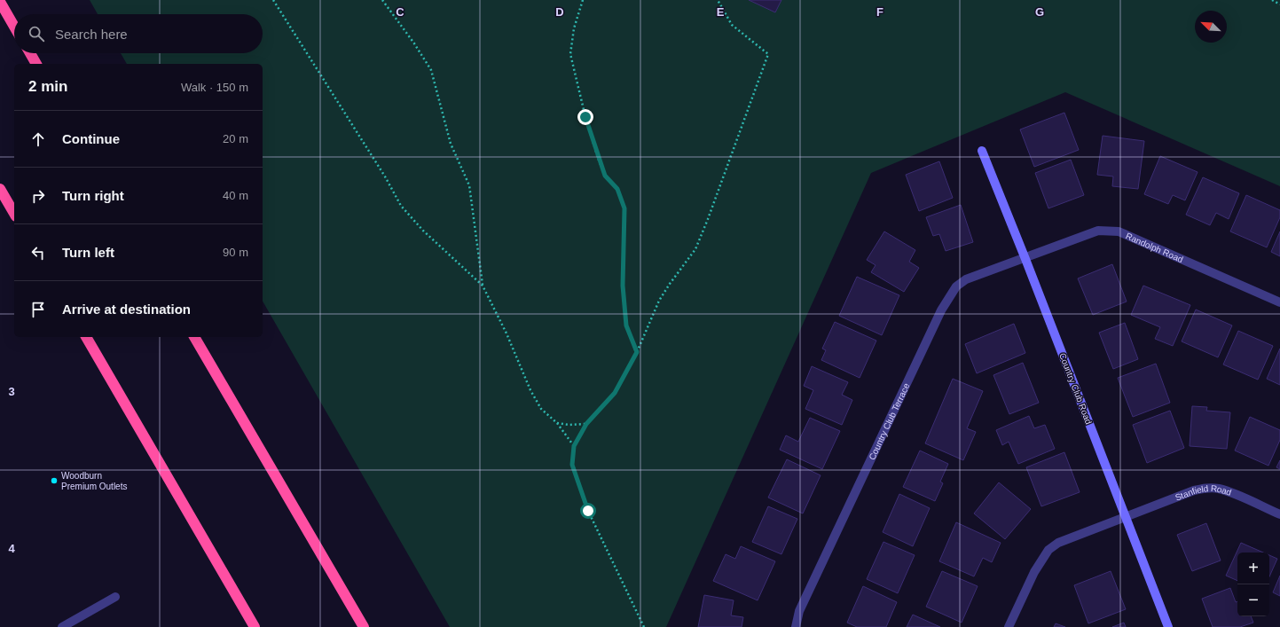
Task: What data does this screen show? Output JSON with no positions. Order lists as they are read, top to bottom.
{
  "streets": {
    "street": [
      "Randolph Road",
      "Country Club Road",
      "Country Club Terrace",
      "Stanfield Road"
    ]
  },
  "crossings": [
    ["Randolph Road", "Country Club Road"],
    ["Randolph Road", "Country Club Terrace"],
    ["Country Club Road", "Country Club Terrace"],
    ["Country Club Road", "Stanfield Road"]
  ],
  "places": ["Woodburn Premium Outlets"],
  "north": "top left",
  "page": {
    "search": "Search here",
    "heading": ["2 min", "Walk · 150 m"],
    "list": [
      ["Continue", "20 m"],
      ["Turn right", "40 m"],
      ["Turn left", "90 m"],
      "Arrive at destination"
    ],
    "map_buttons": ["+", "−"]
  },
  "grid": {
    "columns": [
      "C",
      "D",
      "E",
      "F",
      "G"
    ],
    "rows": ["3", "4"]
  }
}
